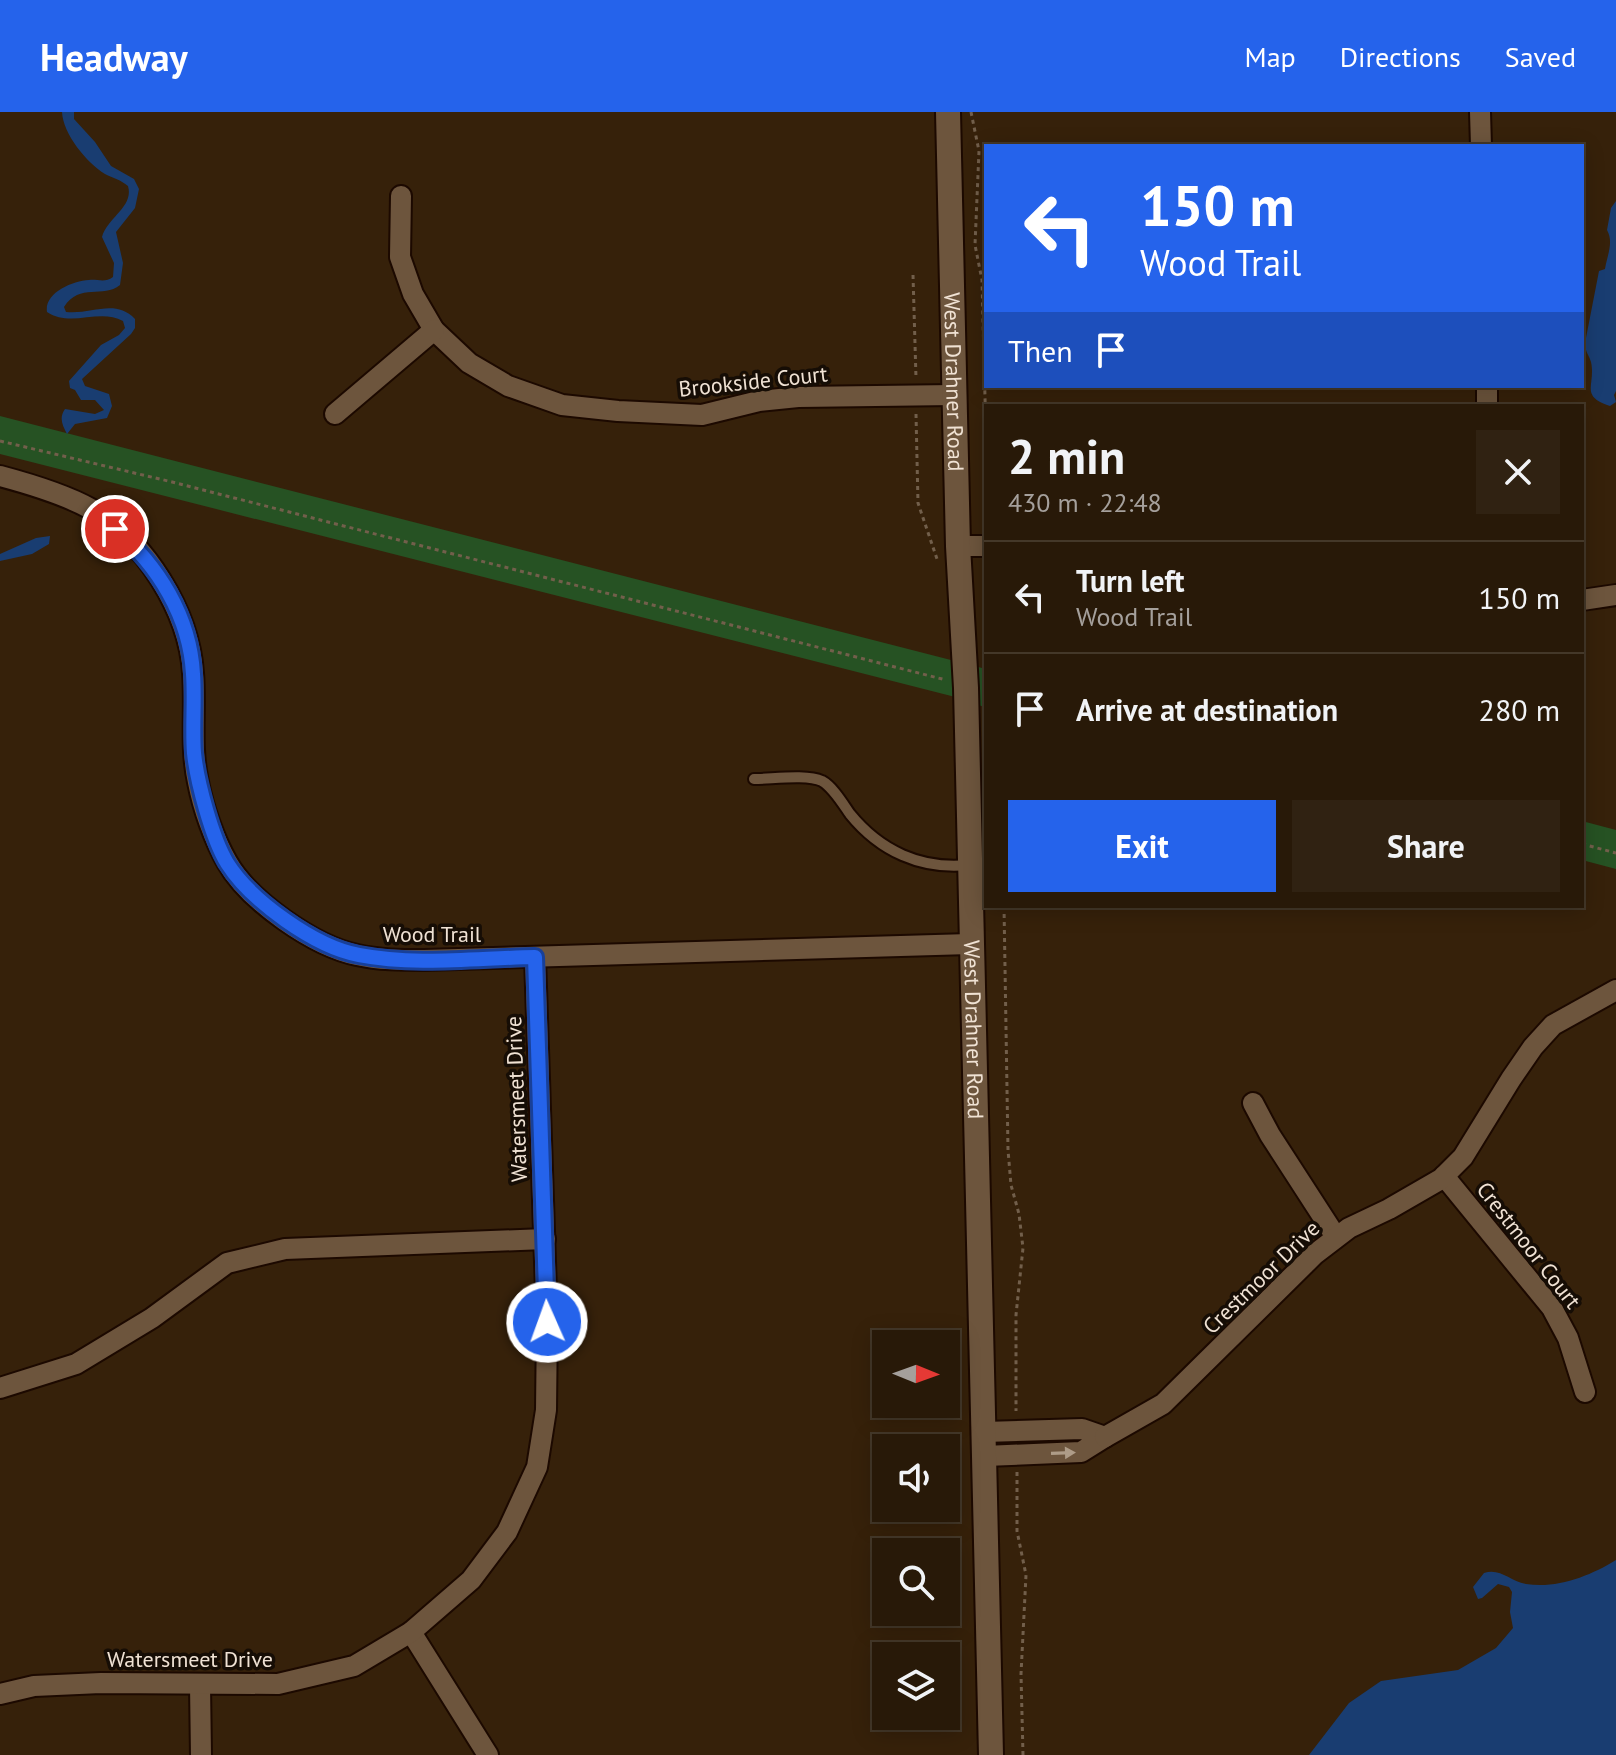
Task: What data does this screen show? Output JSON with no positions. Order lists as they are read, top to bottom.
{
  "streets": {
    "street": [
      "Brookside Court",
      "West Drahner Road",
      "Wood Trail",
      "Watersmeet Drive",
      "Crestmoor Court",
      "Crestmoor Drive"
    ]
  },
  "crossings": [
    ["Brookside Court", "West Drahner Road"],
    ["West Drahner Road", "Wood Trail"],
    ["West Drahner Road", "Crestmoor Drive"],
    ["Wood Trail", "Watersmeet Drive"],
    ["Crestmoor Court", "Crestmoor Drive"]
  ],
  "north": "right",
  "page": {
    "header": "Headway",
    "nav": ["Map", "Directions", "Saved"],
    "turn": ["150 m", "Wood Trail"],
    "then": "Then",
    "heading": ["2 min", "430 m · 22:48"],
    "list": [
      {
        "name": "Turn left",
        "note": "Wood Trail",
        "value": "150 m"
      },
      {
        "name": "Arrive at destination",
        "value": "280 m"
      }
    ],
    "buttons": ["Exit", "Share"]
  }
}
